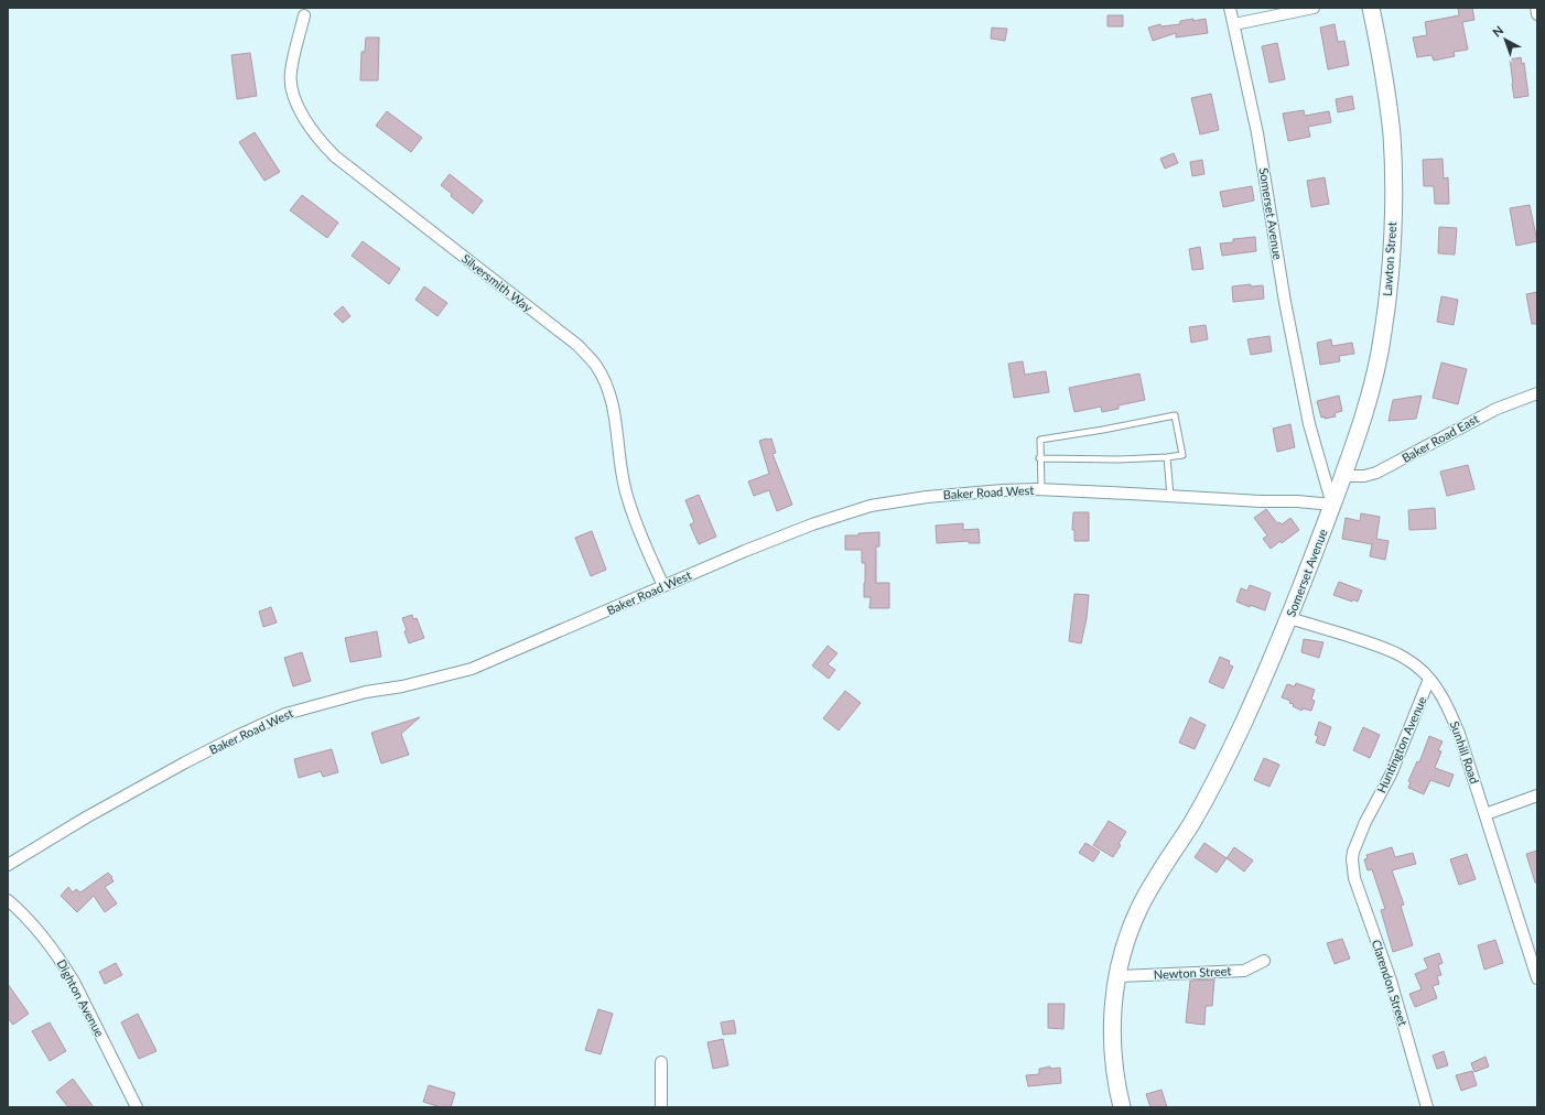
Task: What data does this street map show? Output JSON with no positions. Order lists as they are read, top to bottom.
{
  "streets": {
    "main road": ["Somerset Avenue", "Lawton Street"],
    "street": [
      "Silversmith Way",
      "Baker Road East",
      "Baker Road West",
      "Huntington Avenue",
      "Sunhill Road",
      "Newton Street",
      "Clarendon Street",
      "Dighton Avenue"
    ]
  },
  "crossings": [
    ["Somerset Avenue", "Lawton Street"],
    ["Somerset Avenue", "Baker Road West"],
    ["Somerset Avenue", "Sunhill Road"],
    ["Somerset Avenue", "Newton Street"],
    ["Lawton Street", "Baker Road East"],
    ["Lawton Street", "Baker Road West"],
    ["Silversmith Way", "Baker Road West"],
    ["Huntington Avenue", "Sunhill Road"],
    ["Huntington Avenue", "Clarendon Street"]
  ],
  "north": "top left"
}
